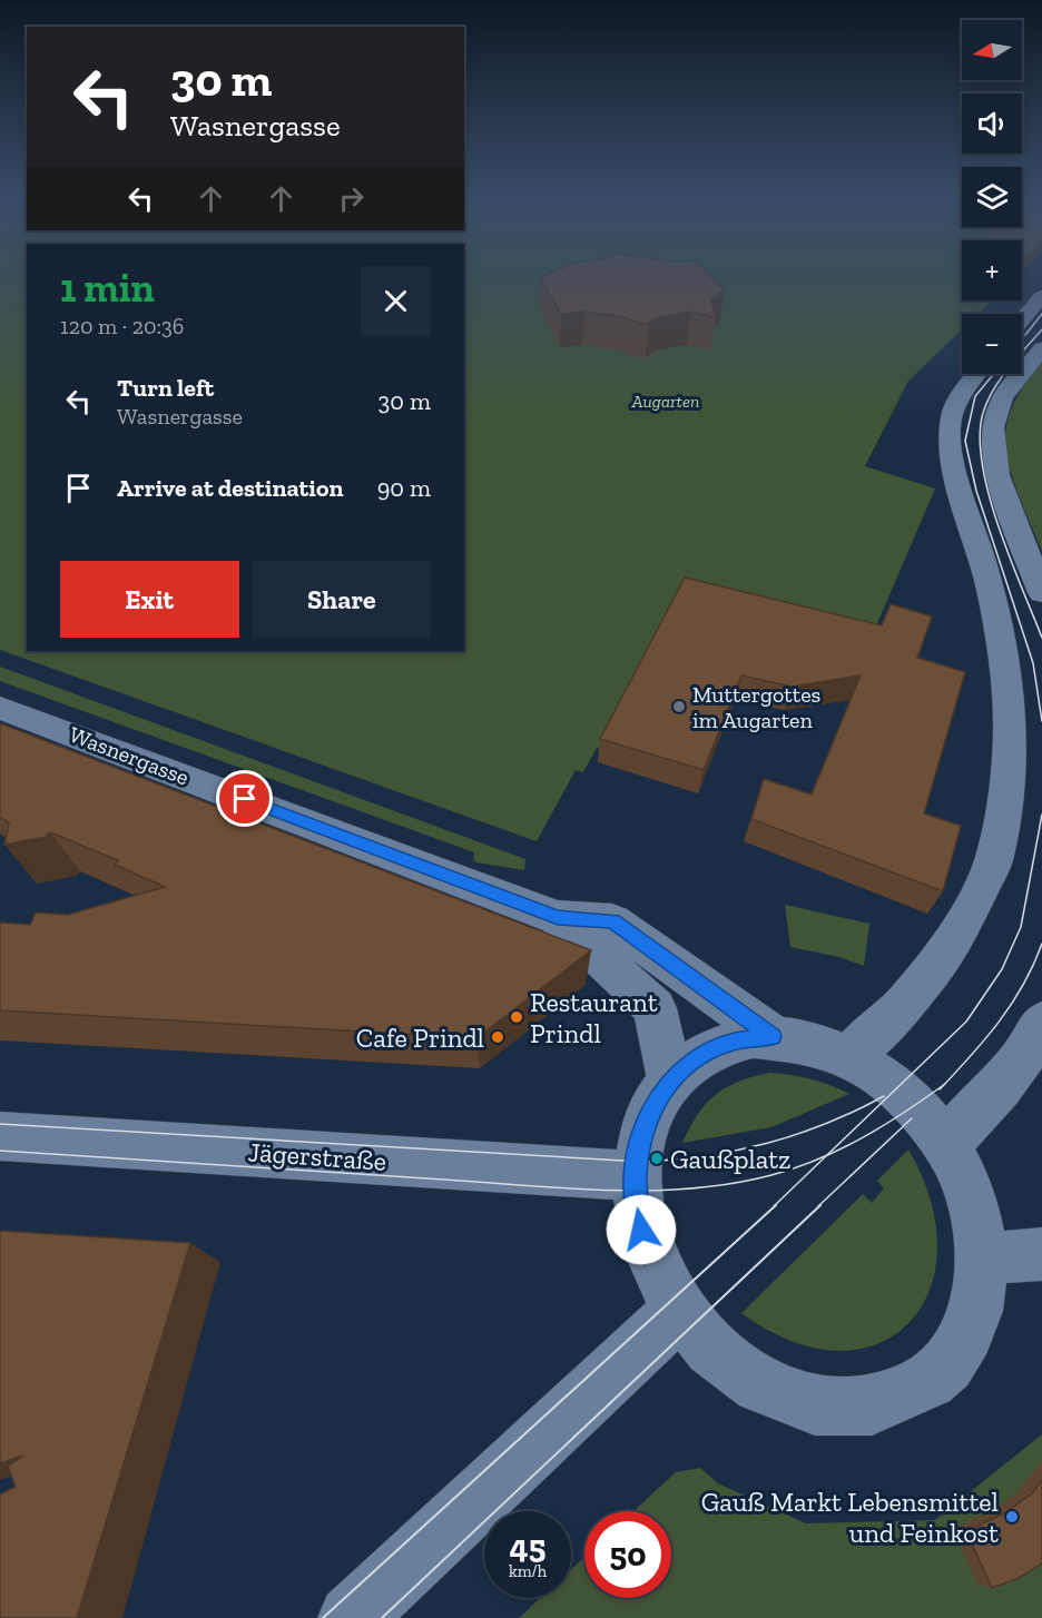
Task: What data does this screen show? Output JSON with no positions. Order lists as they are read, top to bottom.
{
  "streets": {
    "street": ["Wasnergasse", "Jägerstraße"]
  },
  "parks": ["Augarten"],
  "places": [
    "Muttergottes im Augarten",
    "Restaurant Prindl",
    "Cafe Prindl",
    "Gaußplatz",
    "Gauß Markt Lebensmittel und Feinkost"
  ],
  "north": "left",
  "page": {
    "map_buttons": ["+", "−"],
    "turn": ["30 m", "Wasnergasse"],
    "heading": ["1 min", "120 m · 20:36"],
    "list": [
      {
        "name": "Turn left",
        "note": "Wasnergasse",
        "value": "30 m"
      },
      {
        "name": "Arrive at destination",
        "value": "90 m"
      }
    ],
    "buttons": ["Exit", "Share"],
    "speed": "45 km/h",
    "limit": "50"
  }
}
